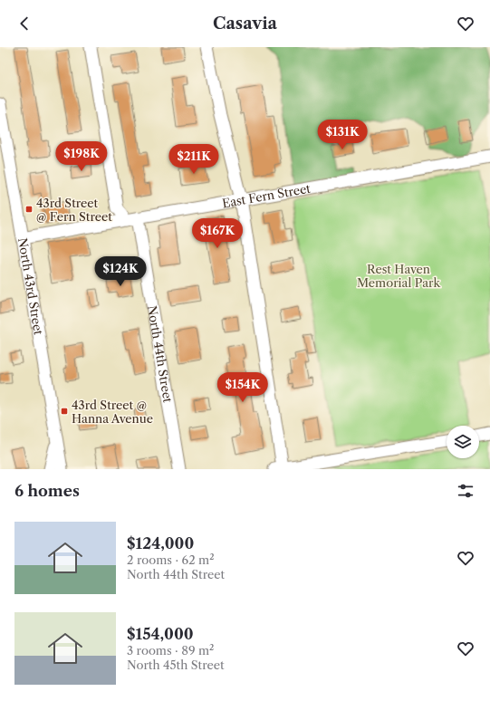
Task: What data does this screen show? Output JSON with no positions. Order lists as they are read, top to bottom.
{
  "streets": {
    "street": ["East Fern Street", "North 43rd Street", "North 44th Street"]
  },
  "crossings": [
    ["East Fern Street", "North 43rd Street"],
    ["East Fern Street", "North 44th Street"]
  ],
  "parks": ["Rest Haven Memorial Park"],
  "places": {
    "transit": ["43rd Street @ Fern Street", "43rd Street @ Hanna Avenue"]
  },
  "page": {
    "header": "Casavia",
    "price": [
      "$131K",
      "$198K",
      "$211K",
      "$167K",
      "$124K",
      "$154K"
    ],
    "heading": "6 homes",
    "list": [
      {
        "name": "$124,000",
        "note": "2 rooms · 62 m² · North 44th Street"
      },
      {
        "name": "$154,000",
        "note": "3 rooms · 89 m² · North 45th Street"
      }
    ]
  }
}
